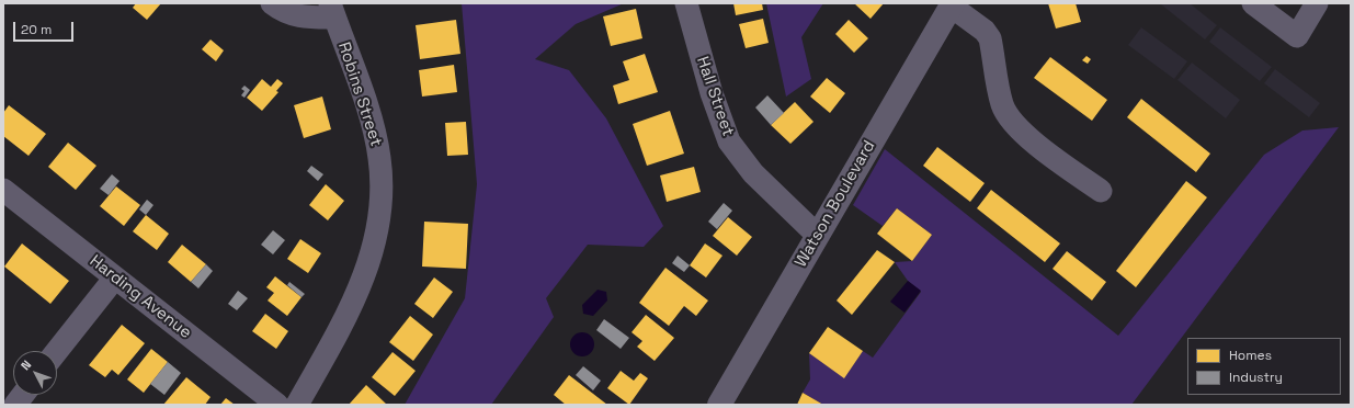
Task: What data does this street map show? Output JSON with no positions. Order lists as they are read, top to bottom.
{
  "streets": {
    "street": [
      "Robins Street",
      "Hall Street",
      "Watson Boulevard",
      "Harding Avenue"
    ]
  },
  "crossings": [
    ["Hall Street", "Watson Boulevard"]
  ],
  "legend": ["Homes", "Industry"],
  "scale_bar": "20 m",
  "north": "top left"
}
